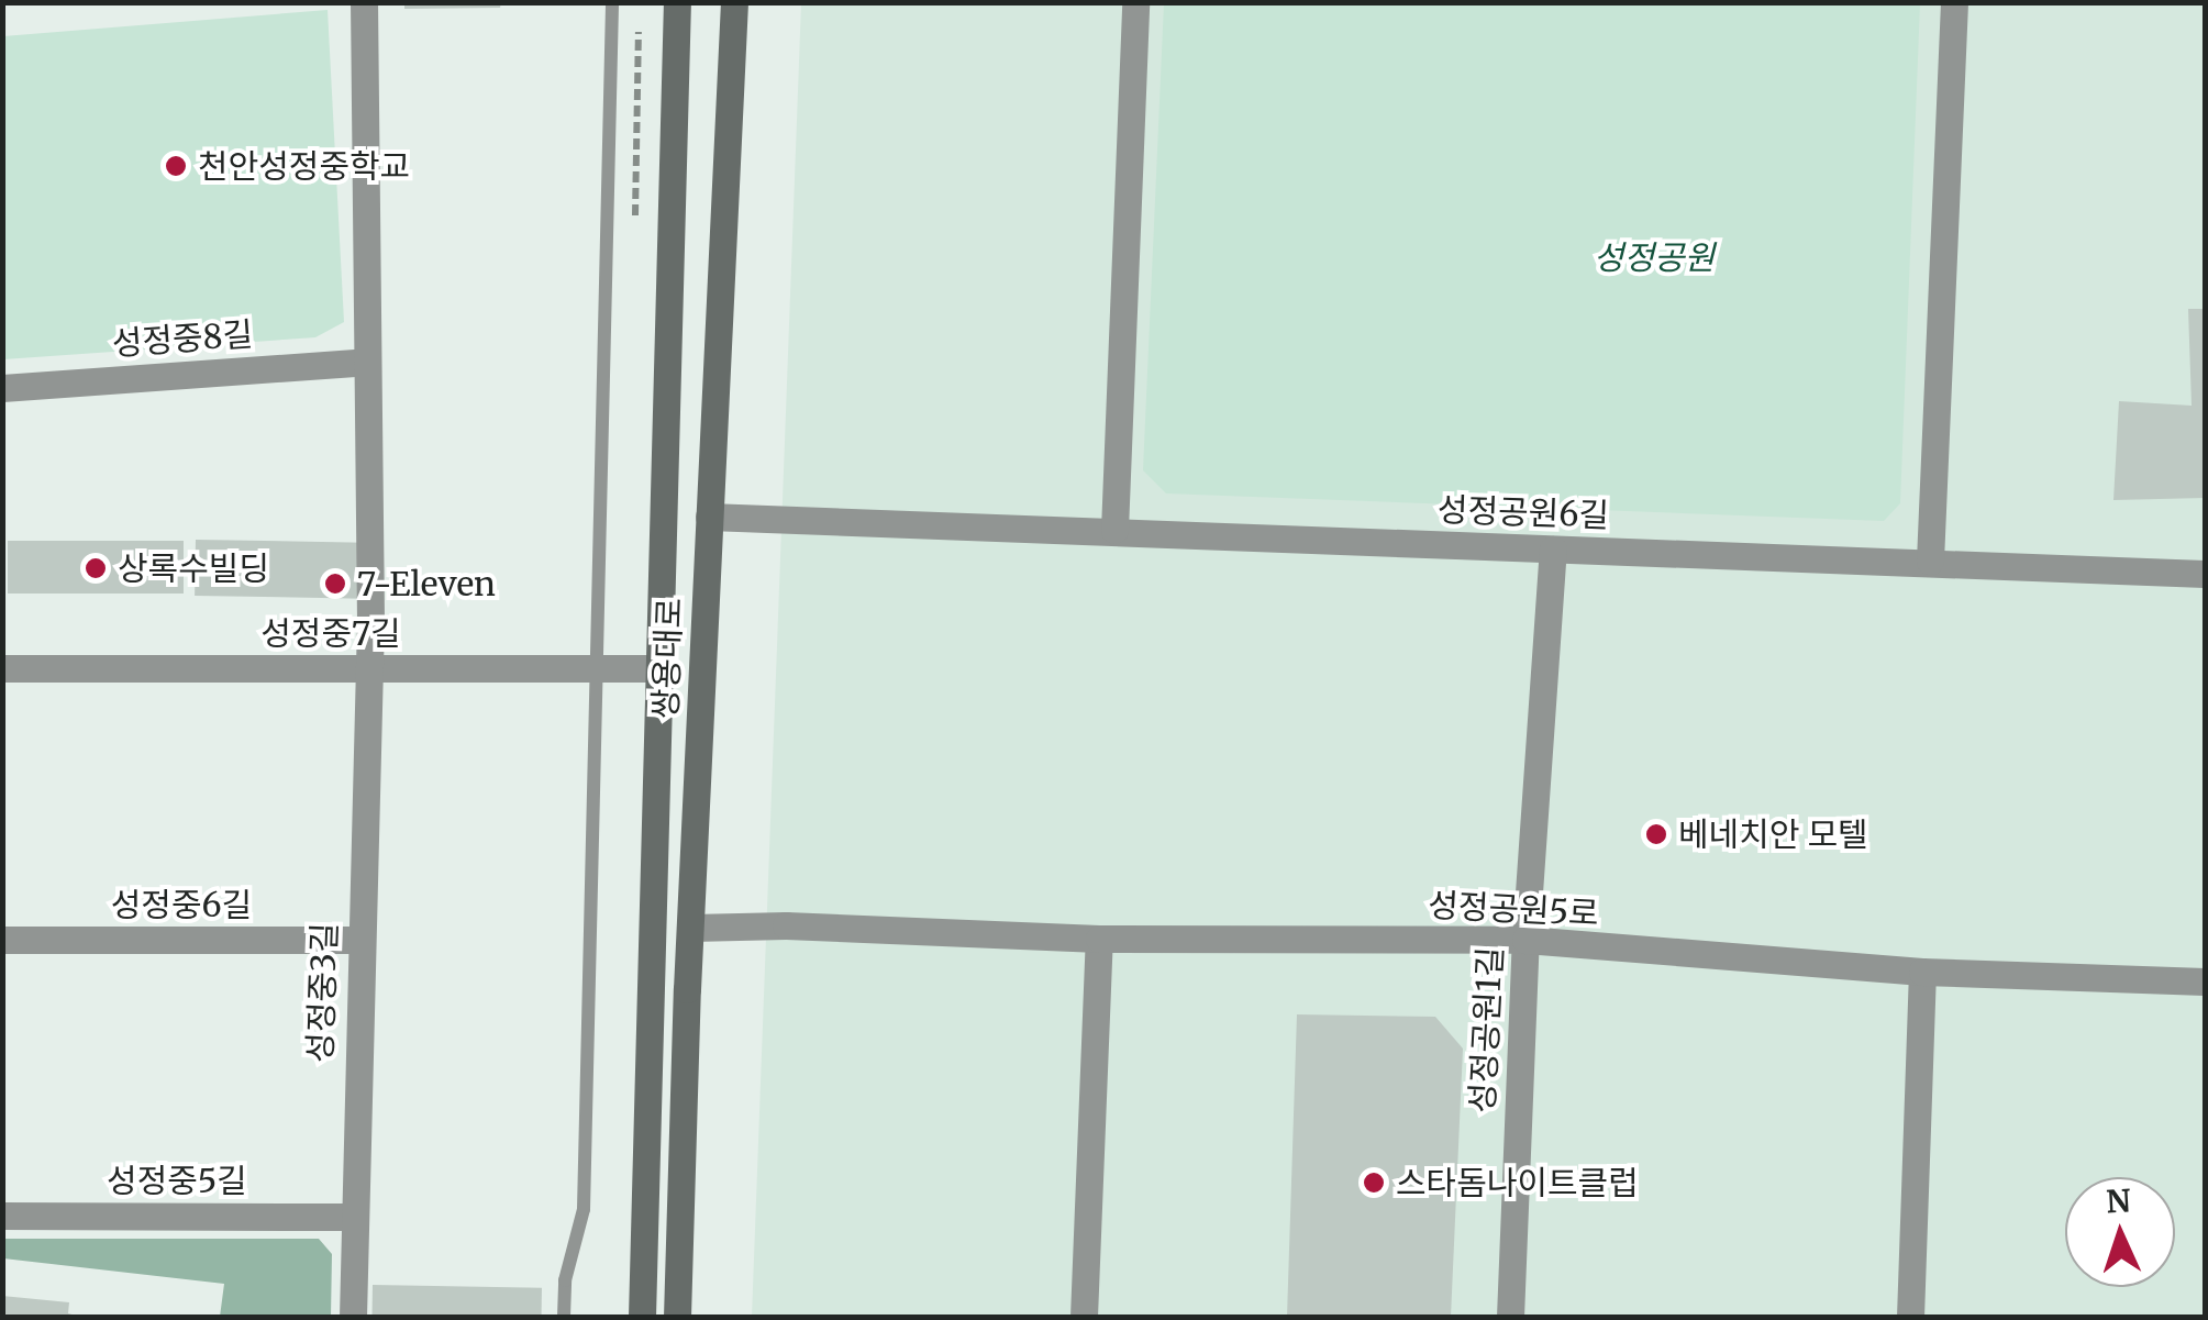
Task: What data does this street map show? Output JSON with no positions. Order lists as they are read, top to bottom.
{
  "streets": {
    "main road": ["쌍용대로"],
    "street": [
      "성정중8길",
      "성정공원6길",
      "성정중7길",
      "성정중6길",
      "성정공원5로",
      "성정중3길",
      "성정공원1길",
      "성정중5길"
    ]
  },
  "crossings": [
    ["성정중8길", "성정중3길"],
    ["성정공원6길", "쌍용대로"],
    ["성정공원6길", "성정공원1길"],
    ["성정중7길", "쌍용대로"],
    ["성정중7길", "성정중3길"],
    ["쌍용대로", "성정공원5로"],
    ["성정중6길", "성정중3길"],
    ["성정공원5로", "성정공원1길"],
    ["성정중3길", "성정중5길"]
  ],
  "parks": ["성정공원"],
  "places": [
    "천안성정중학교",
    "상록수빌딩",
    "7-Eleven",
    "베네치안 모텔",
    "스타돔나이트클럽"
  ],
  "north": "top"
}
